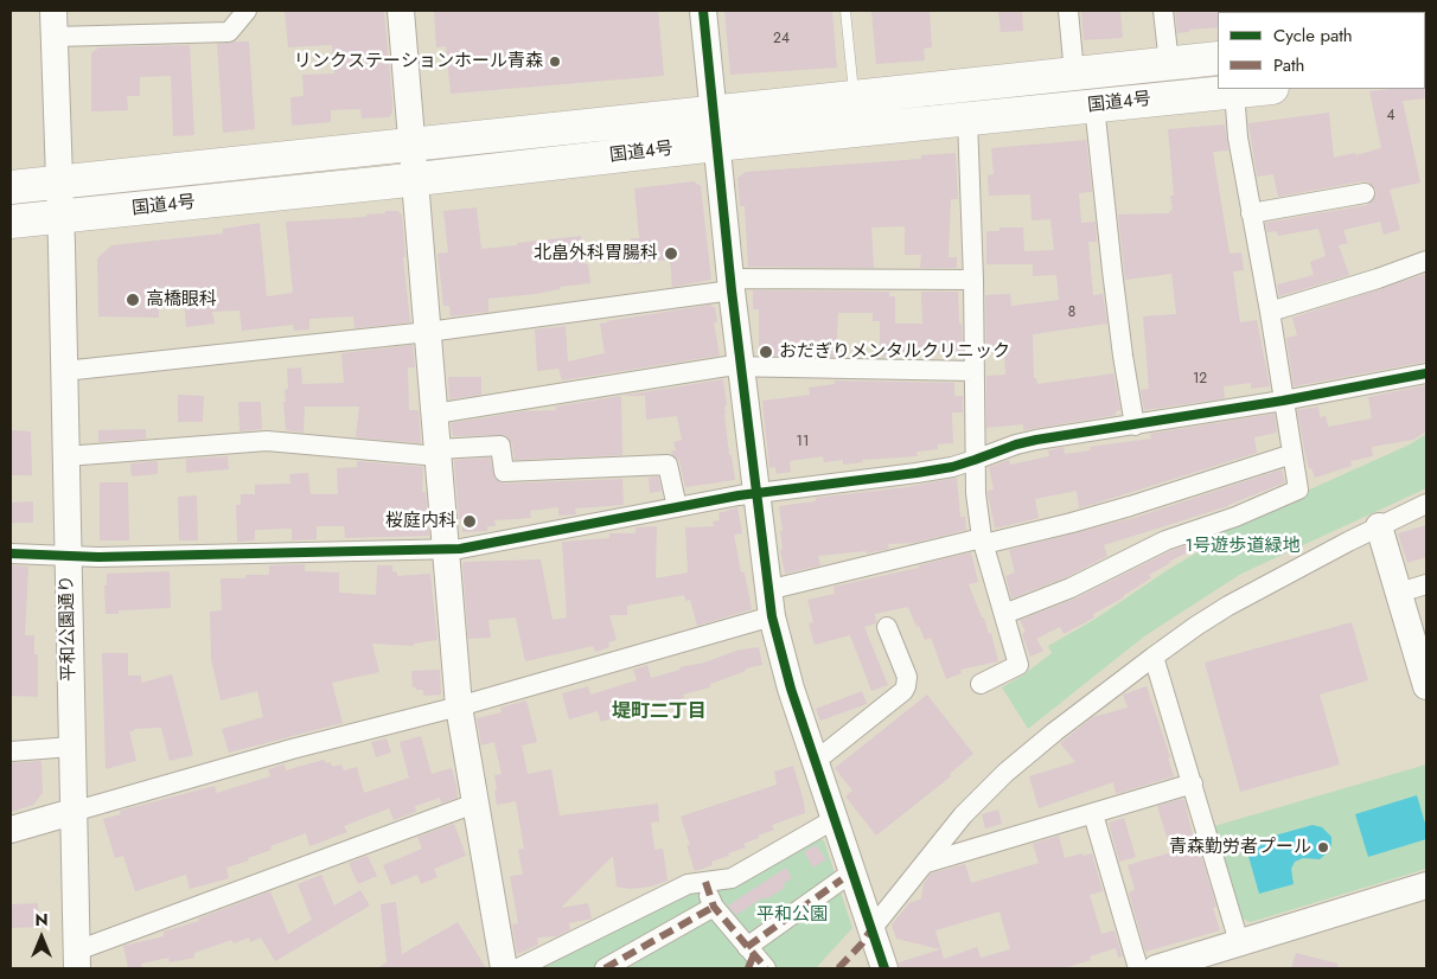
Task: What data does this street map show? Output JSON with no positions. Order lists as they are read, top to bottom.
{
  "streets": {
    "highway": ["国道4号"],
    "street": ["平和公園通り"]
  },
  "crossings": [
    ["国道4号", "平和公園通り"]
  ],
  "districts": ["堤町二丁目"],
  "parks": ["1号遊歩道緑地", "平和公園"],
  "places": [
    "リンクステーションホール青森",
    "北畠外科胃腸科",
    "高橋眼科",
    "おだぎりメンタルクリニック",
    "桜庭内科",
    "青森勤労者プール"
  ],
  "house_numbers": [
    "24",
    "4",
    "8",
    "12",
    "11"
  ],
  "legend": ["Cycle path", "Path"],
  "north": "top"
}
